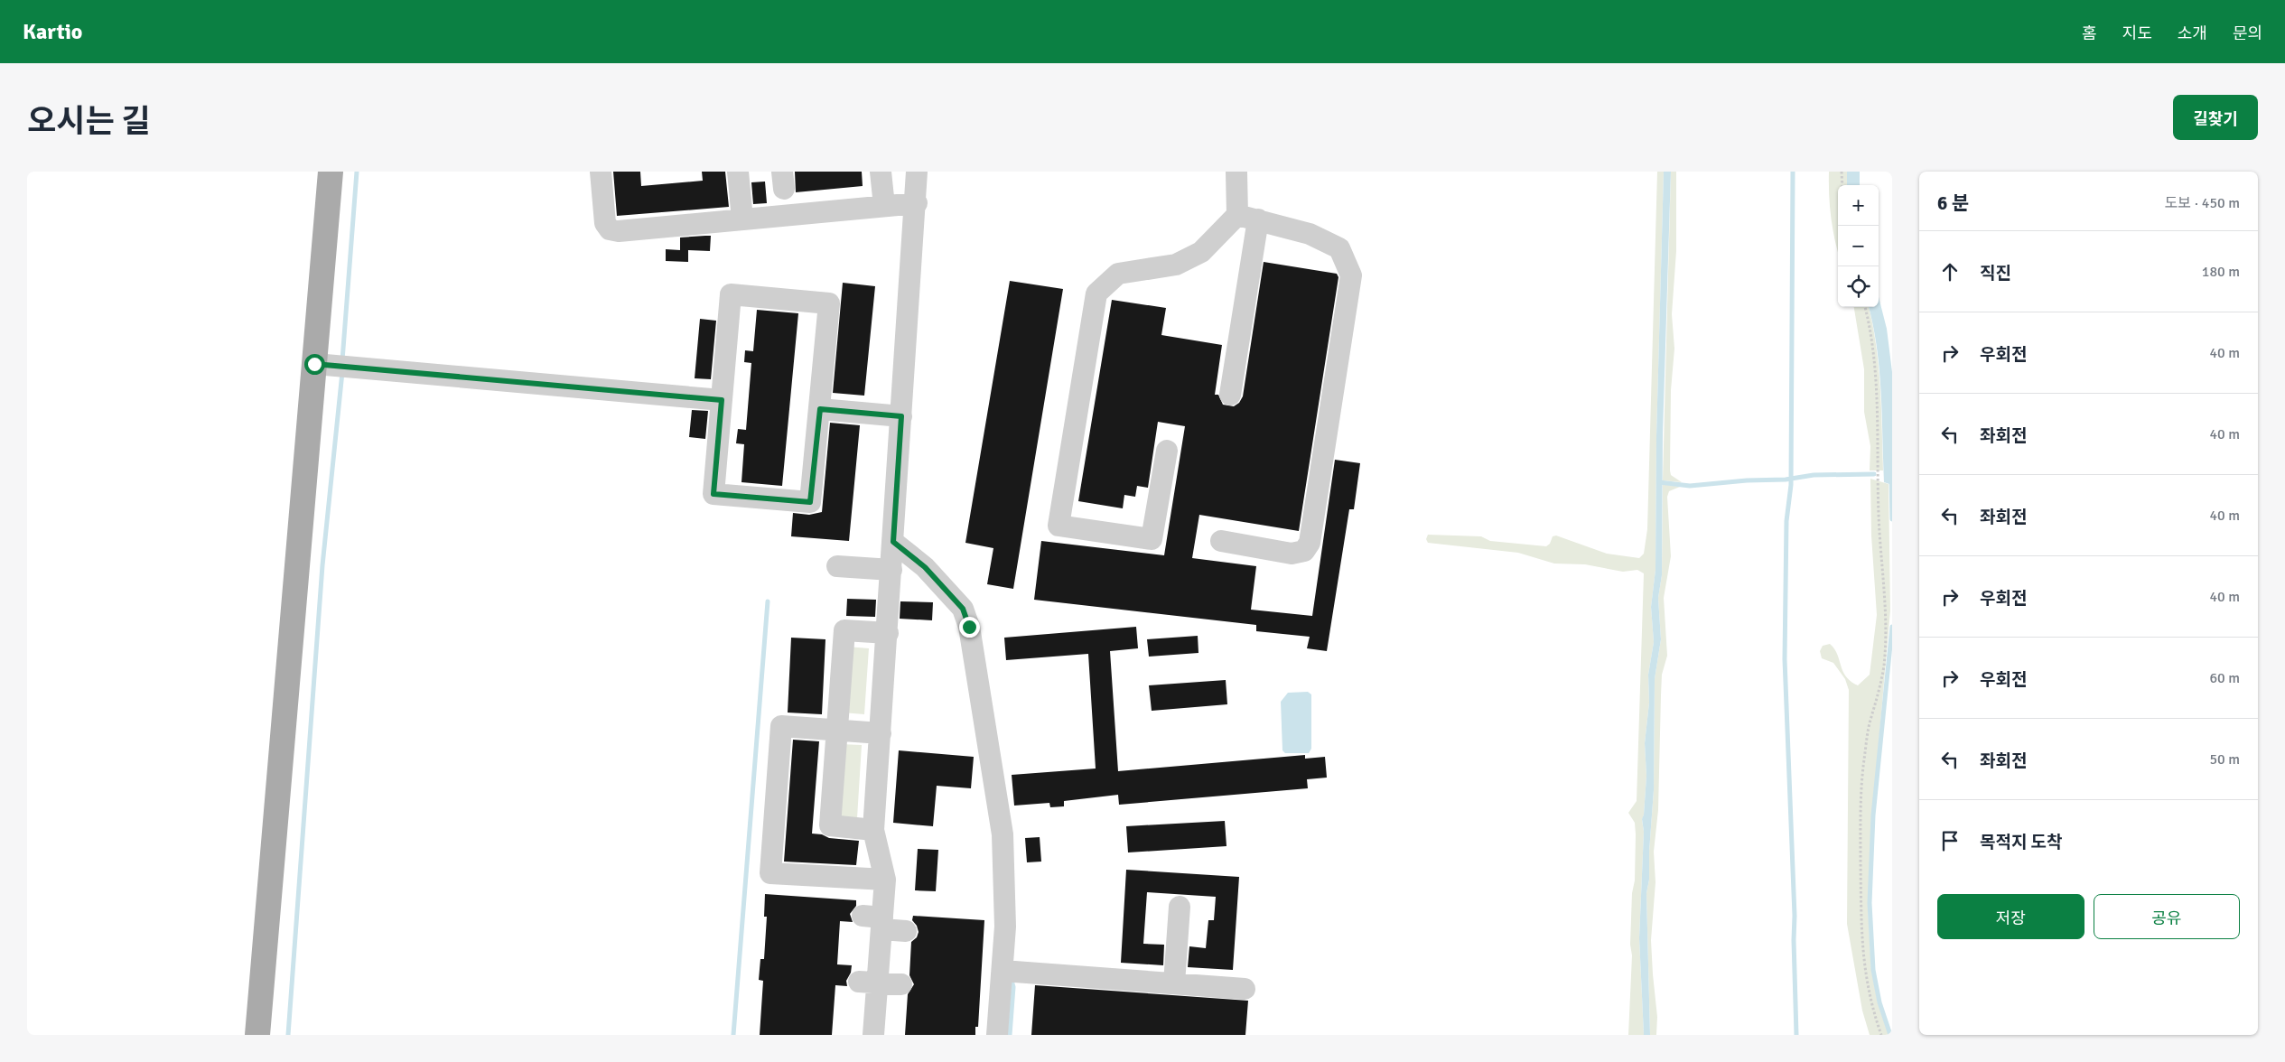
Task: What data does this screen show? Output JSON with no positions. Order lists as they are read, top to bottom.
{
  "page": {
    "header": "Kartio",
    "nav": [
      "홈",
      "지도",
      "소개",
      "문의"
    ],
    "title": "오시는 길",
    "buttons": [
      "길찾기",
      ["저장", "공유"]
    ],
    "heading": ["6 분", "도보 · 450 m"],
    "map_buttons": ["+", "−"],
    "list": [
      ["직진", "180 m"],
      ["우회전", "40 m"],
      ["좌회전", "40 m"],
      ["좌회전", "40 m"],
      ["우회전", "40 m"],
      ["우회전", "60 m"],
      ["좌회전", "50 m"],
      "목적지 도착"
    ]
  }
}
